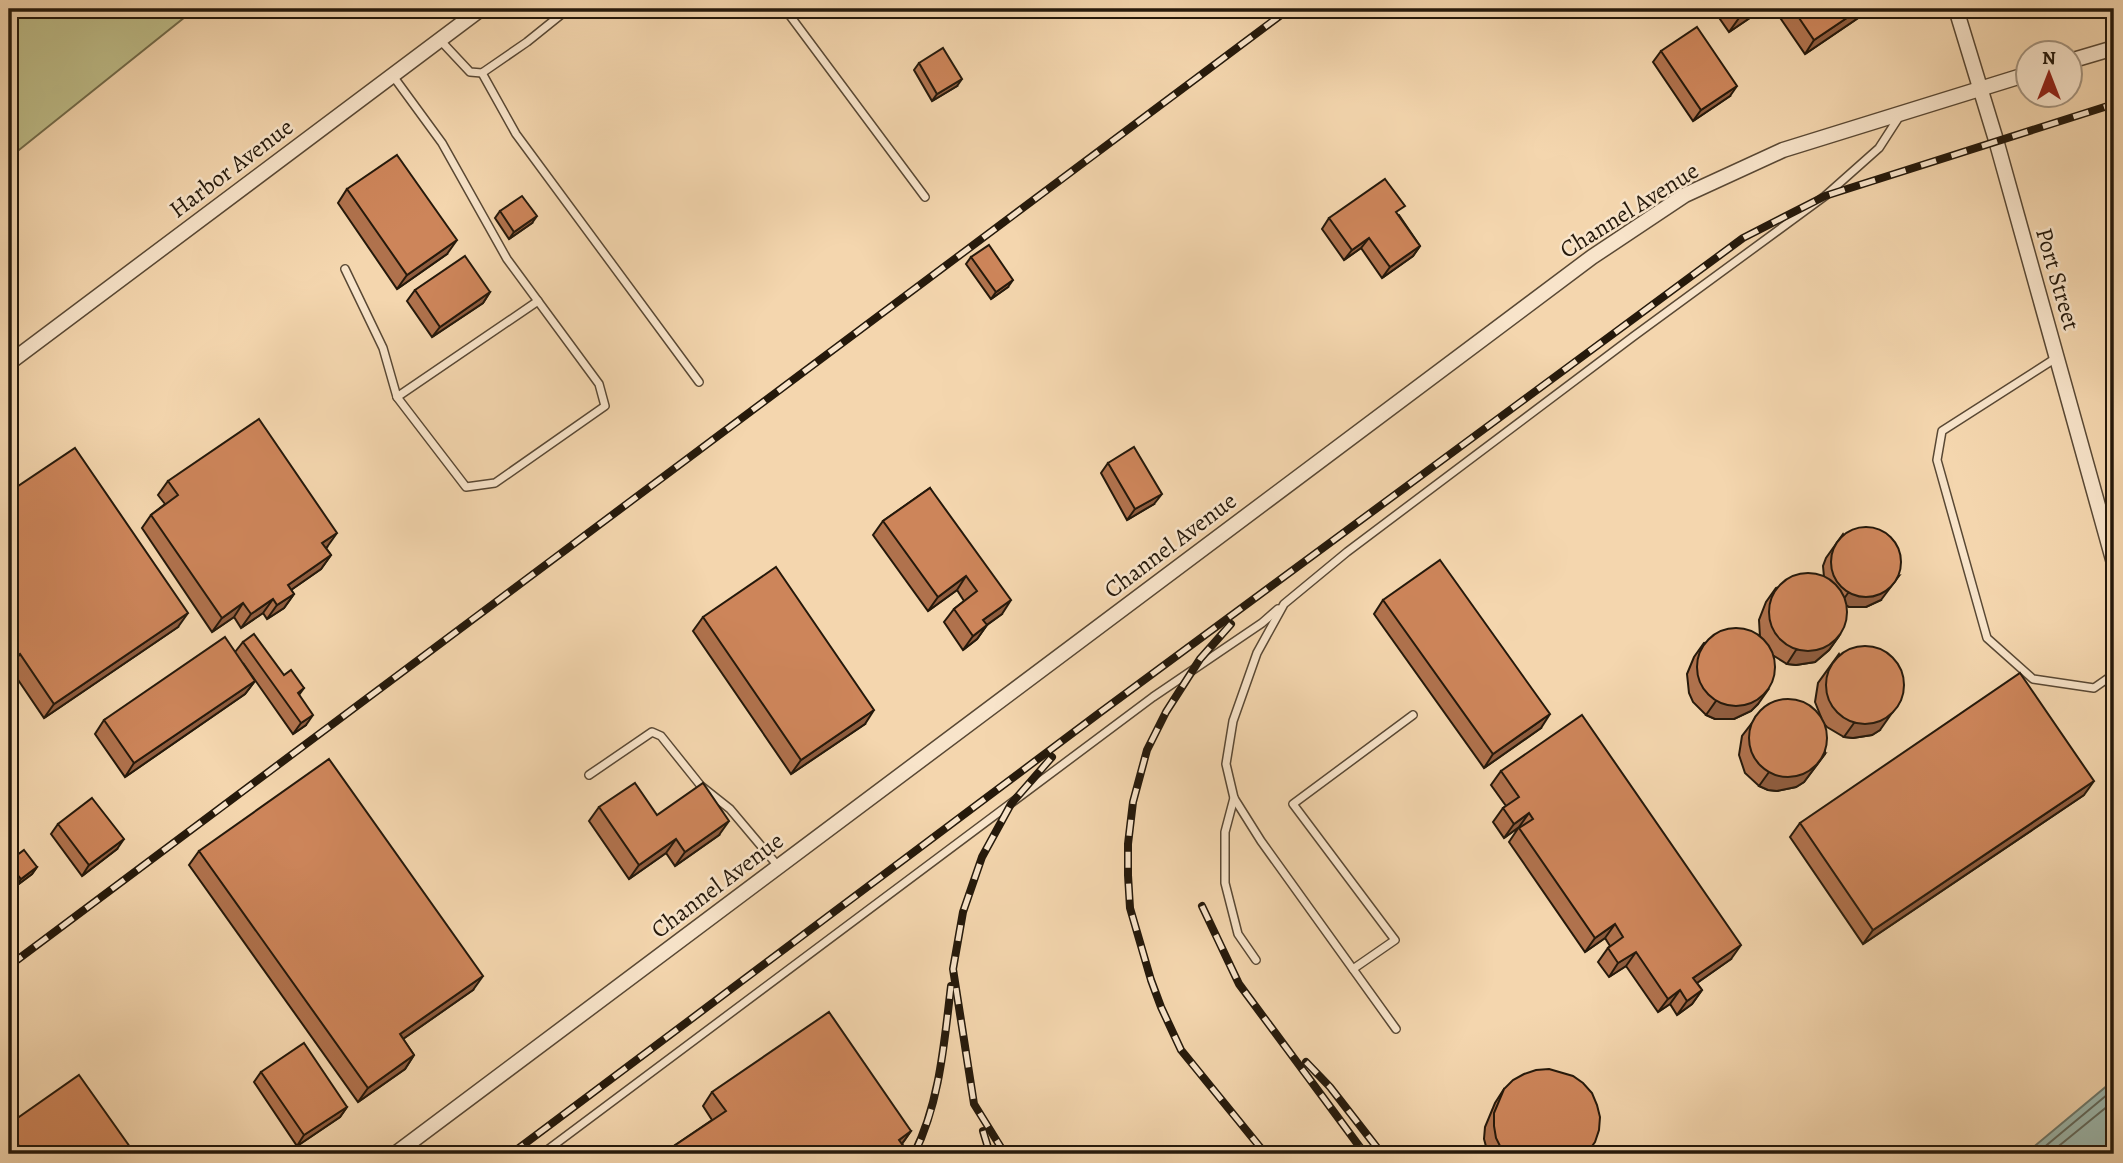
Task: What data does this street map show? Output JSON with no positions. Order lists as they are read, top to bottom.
{
  "streets": {
    "street": ["Harbor Avenue", "Channel Avenue", "Port Street"]
  },
  "crossings": [
    ["Channel Avenue", "Port Street"]
  ],
  "north": "top"
}
